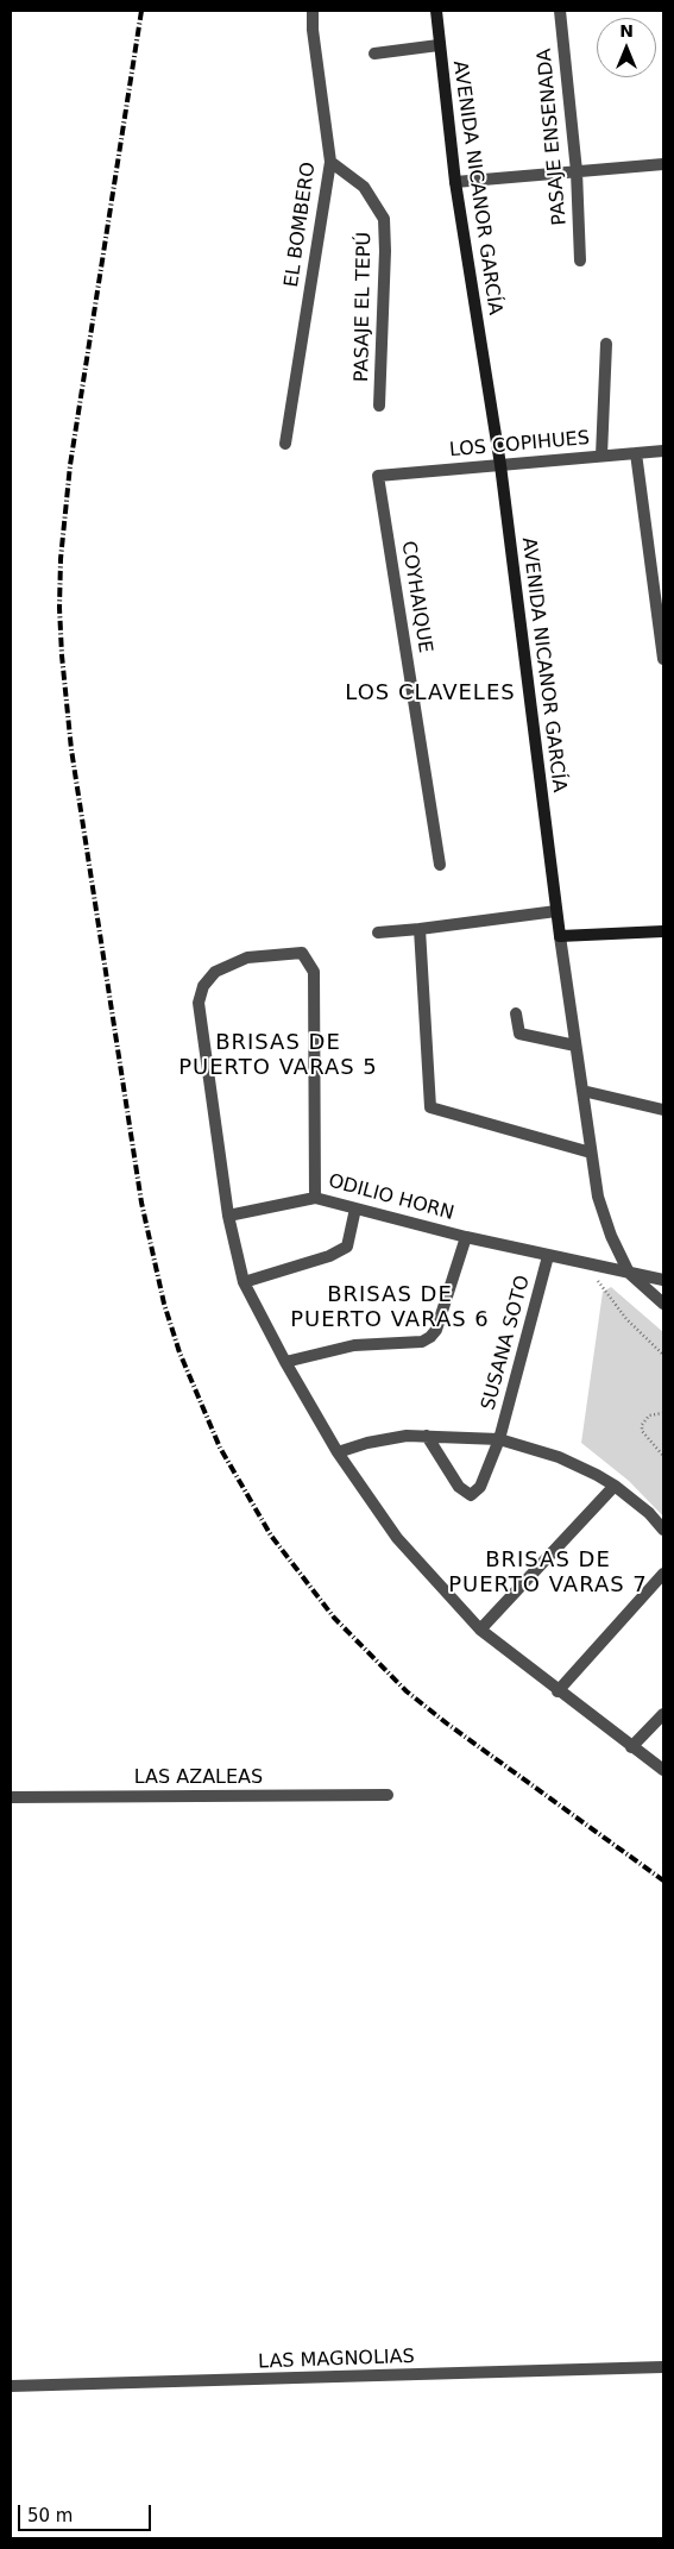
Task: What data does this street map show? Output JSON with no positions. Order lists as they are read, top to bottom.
{
  "streets": {
    "street": [
      "PASAJE ENSENADA",
      "AVENIDA NICANOR GARCÍA",
      "EL BOMBERO",
      "PASAJE EL TEPÚ",
      "LOS COPIHUES",
      "COYHAIQUE",
      "ODILIO HORN",
      "SUSANA SOTO",
      "LAS AZALEAS",
      "LAS MAGNOLIAS"
    ]
  },
  "crossings": [
    ["AVENIDA NICANOR GARCÍA", "LOS COPIHUES"],
    ["AVENIDA NICANOR GARCÍA", "ODILIO HORN"],
    ["EL BOMBERO", "PASAJE EL TEPÚ"],
    ["LOS COPIHUES", "COYHAIQUE"],
    ["ODILIO HORN", "SUSANA SOTO"]
  ],
  "districts": [
    "LOS CLAVELES",
    "BRISAS DE PUERTO VARAS 5",
    "BRISAS DE PUERTO VARAS 6",
    "BRISAS DE PUERTO VARAS 7"
  ],
  "scale_bar": "50 m",
  "north": "top"
}
